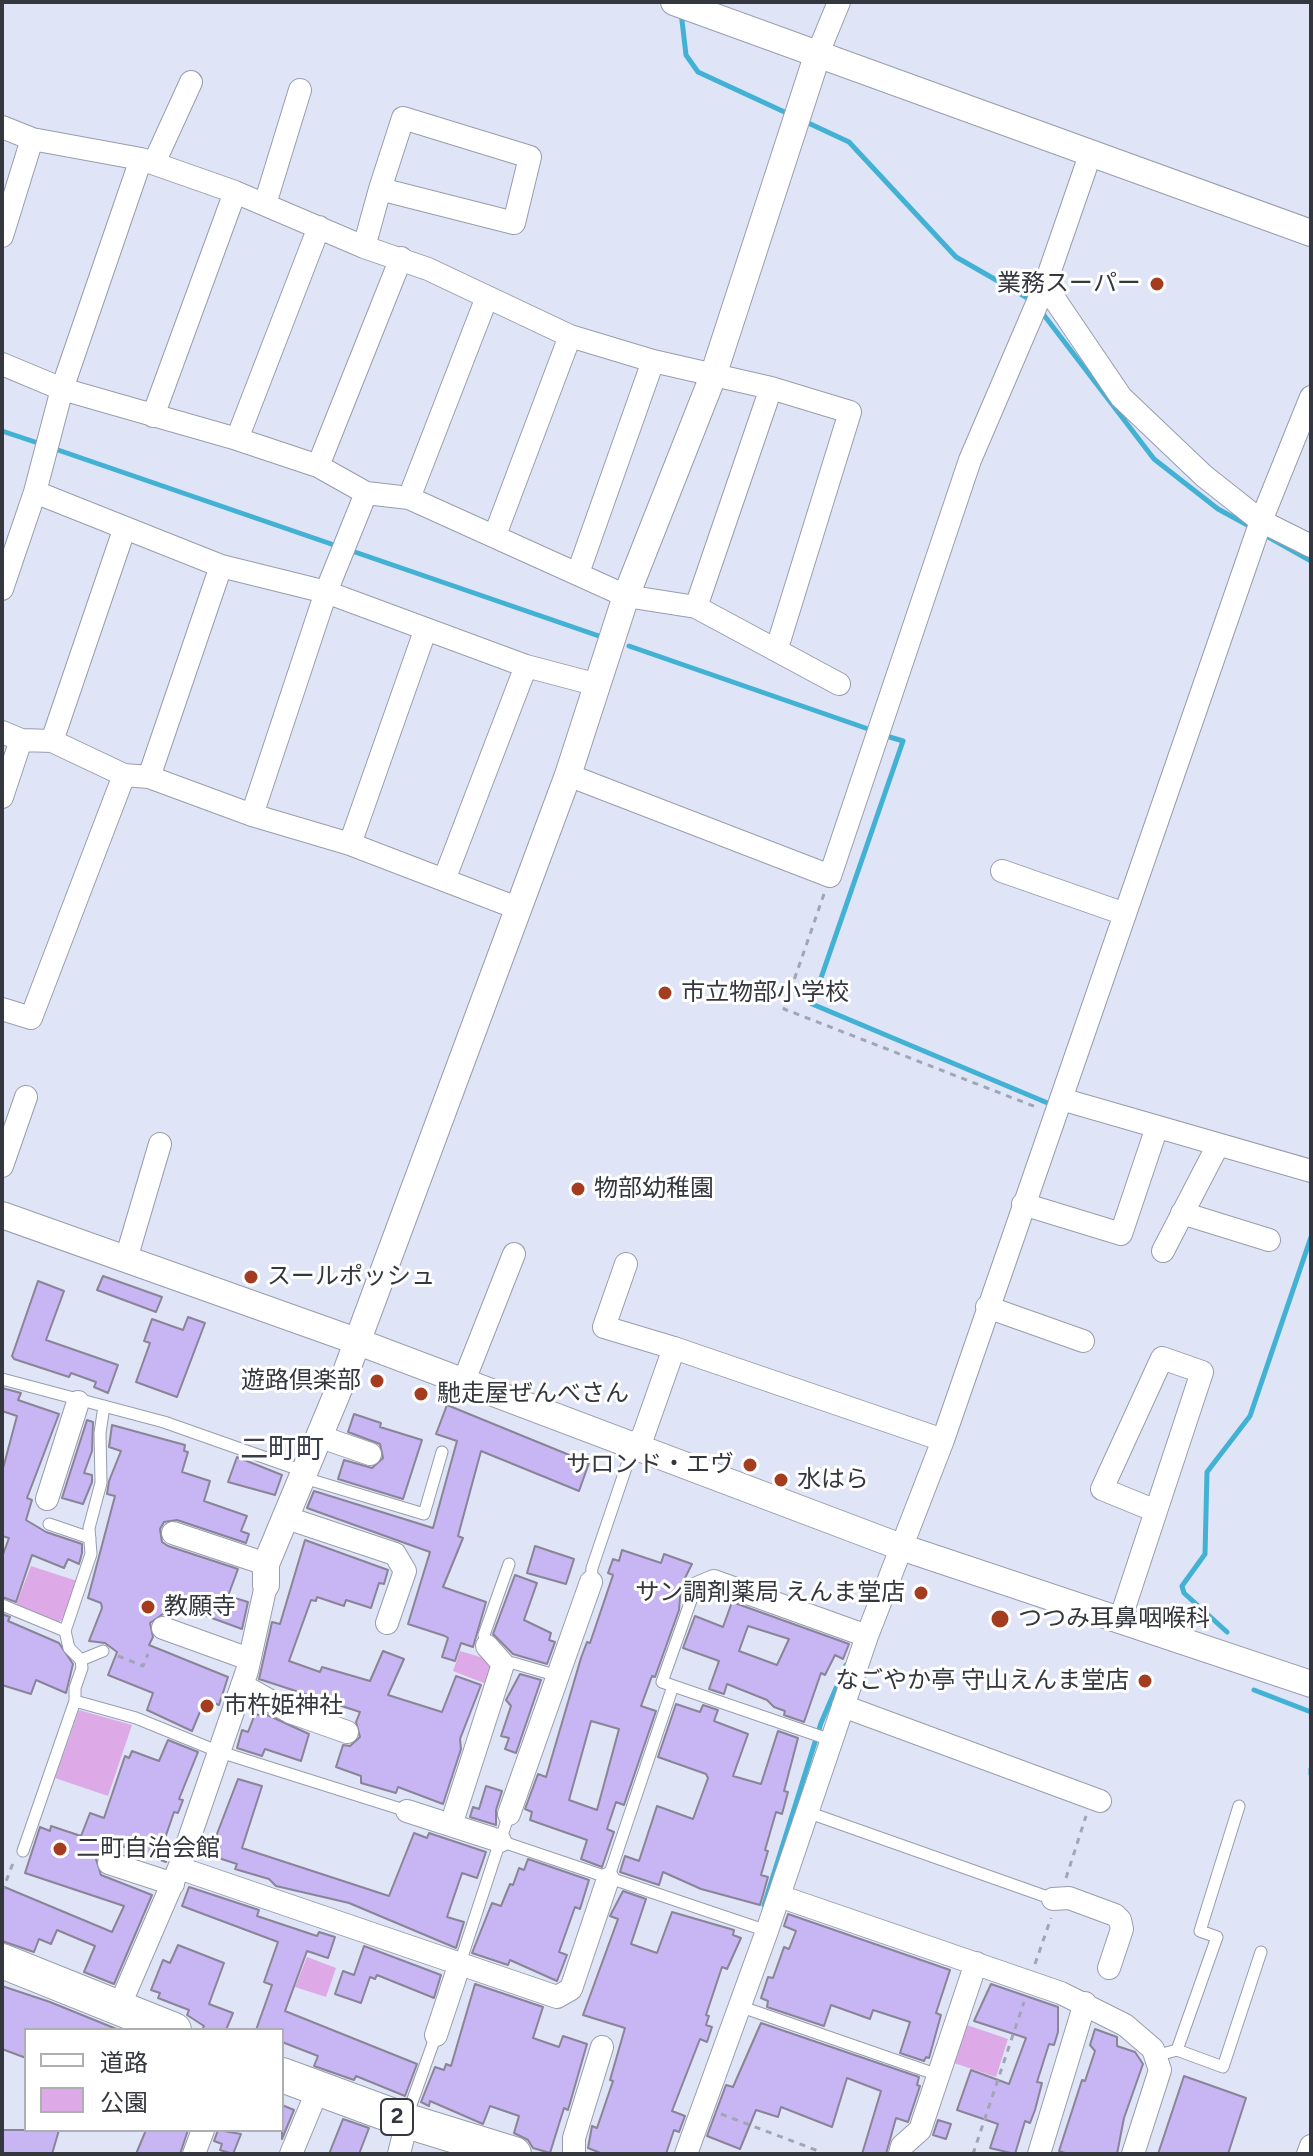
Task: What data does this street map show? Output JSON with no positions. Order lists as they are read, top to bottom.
{
  "streets": {
    "main road": ["2"]
  },
  "districts": ["二町町"],
  "places": [
    "業務スーパー",
    "市立物部小学校",
    "物部幼稚園",
    "スールポッシュ",
    "遊路倶楽部",
    "馳走屋ぜんべさん",
    "サロンド・エヴ",
    "水はら",
    "サン調剤薬局 えんま堂店",
    "教願寺",
    "つつみ耳鼻咽喉科",
    "なごやか亭 守山えんま堂店",
    "市杵姫神社",
    "二町自治会館"
  ],
  "legend": ["道路", "公園"]
}
